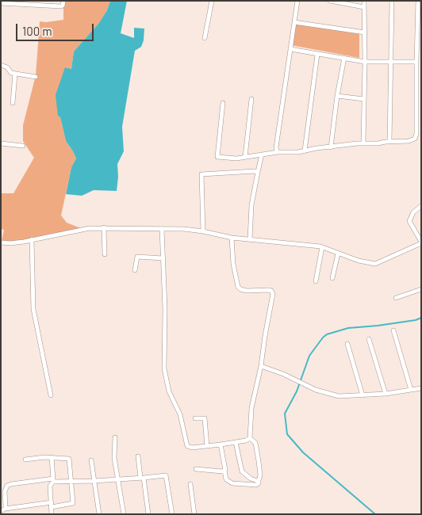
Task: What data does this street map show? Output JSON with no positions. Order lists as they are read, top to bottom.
{
  "scale_bar": "100 m"
}
